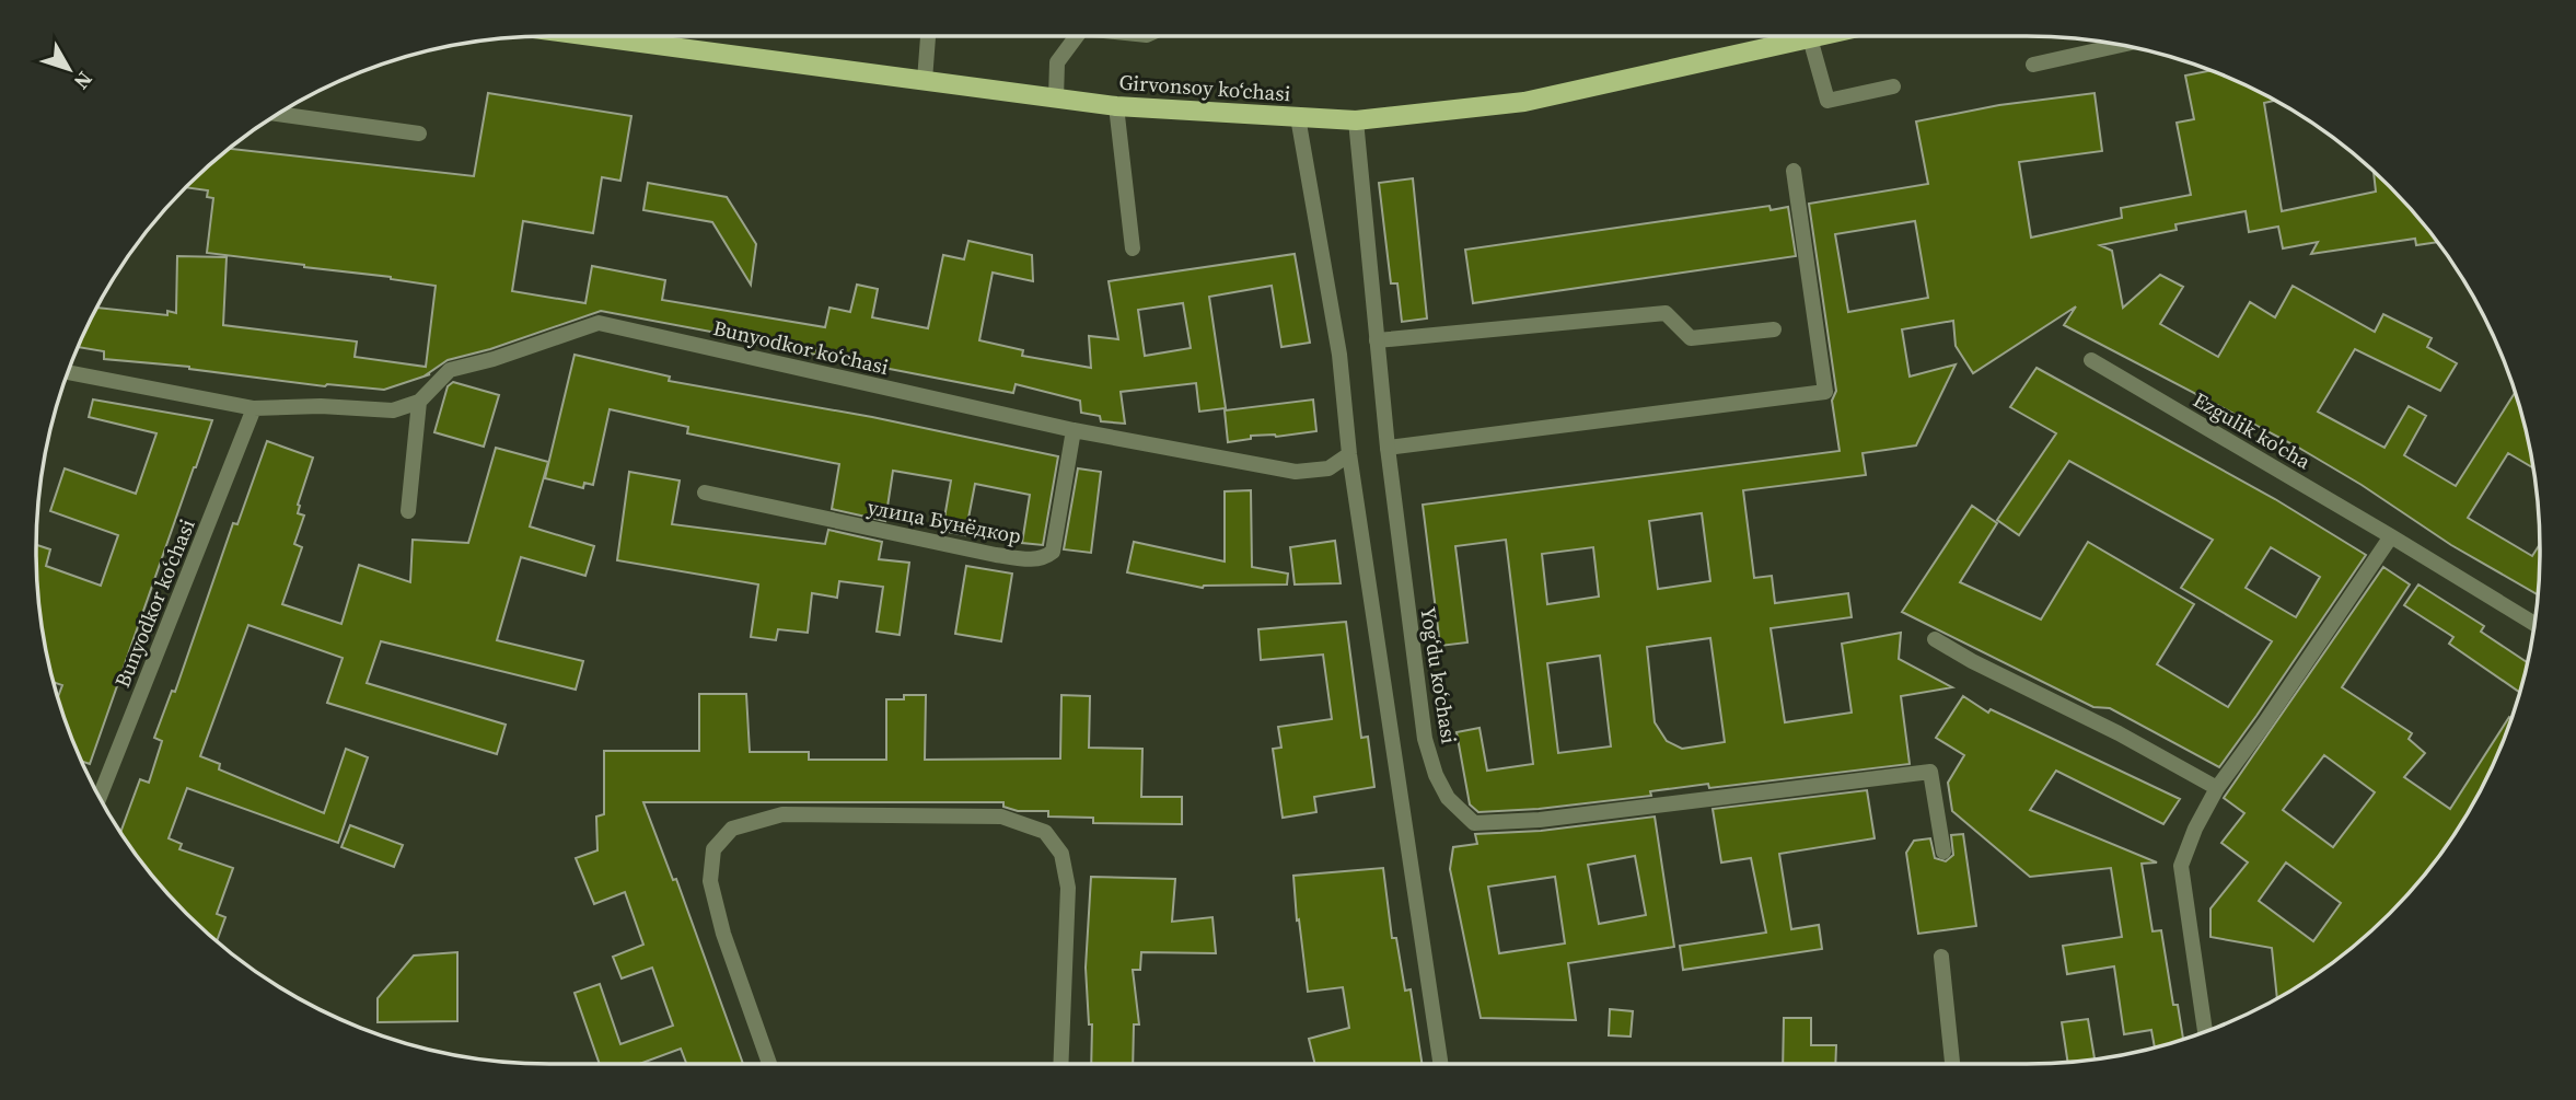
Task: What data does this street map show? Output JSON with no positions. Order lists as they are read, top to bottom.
{
  "streets": {
    "main road": ["Girvonsoy koʻchasi"],
    "street": [
      "Bunyodkor koʻchasi",
      "Ezgulik ko'cha",
      "улица Бунёдкор",
      "Yogʻdu koʻchasi"
    ]
  },
  "crossings": [
    ["Girvonsoy koʻchasi", "Yogʻdu koʻchasi"],
    ["Bunyodkor koʻchasi", "улица Бунёдкор"]
  ],
  "north": "bottom right"
}
